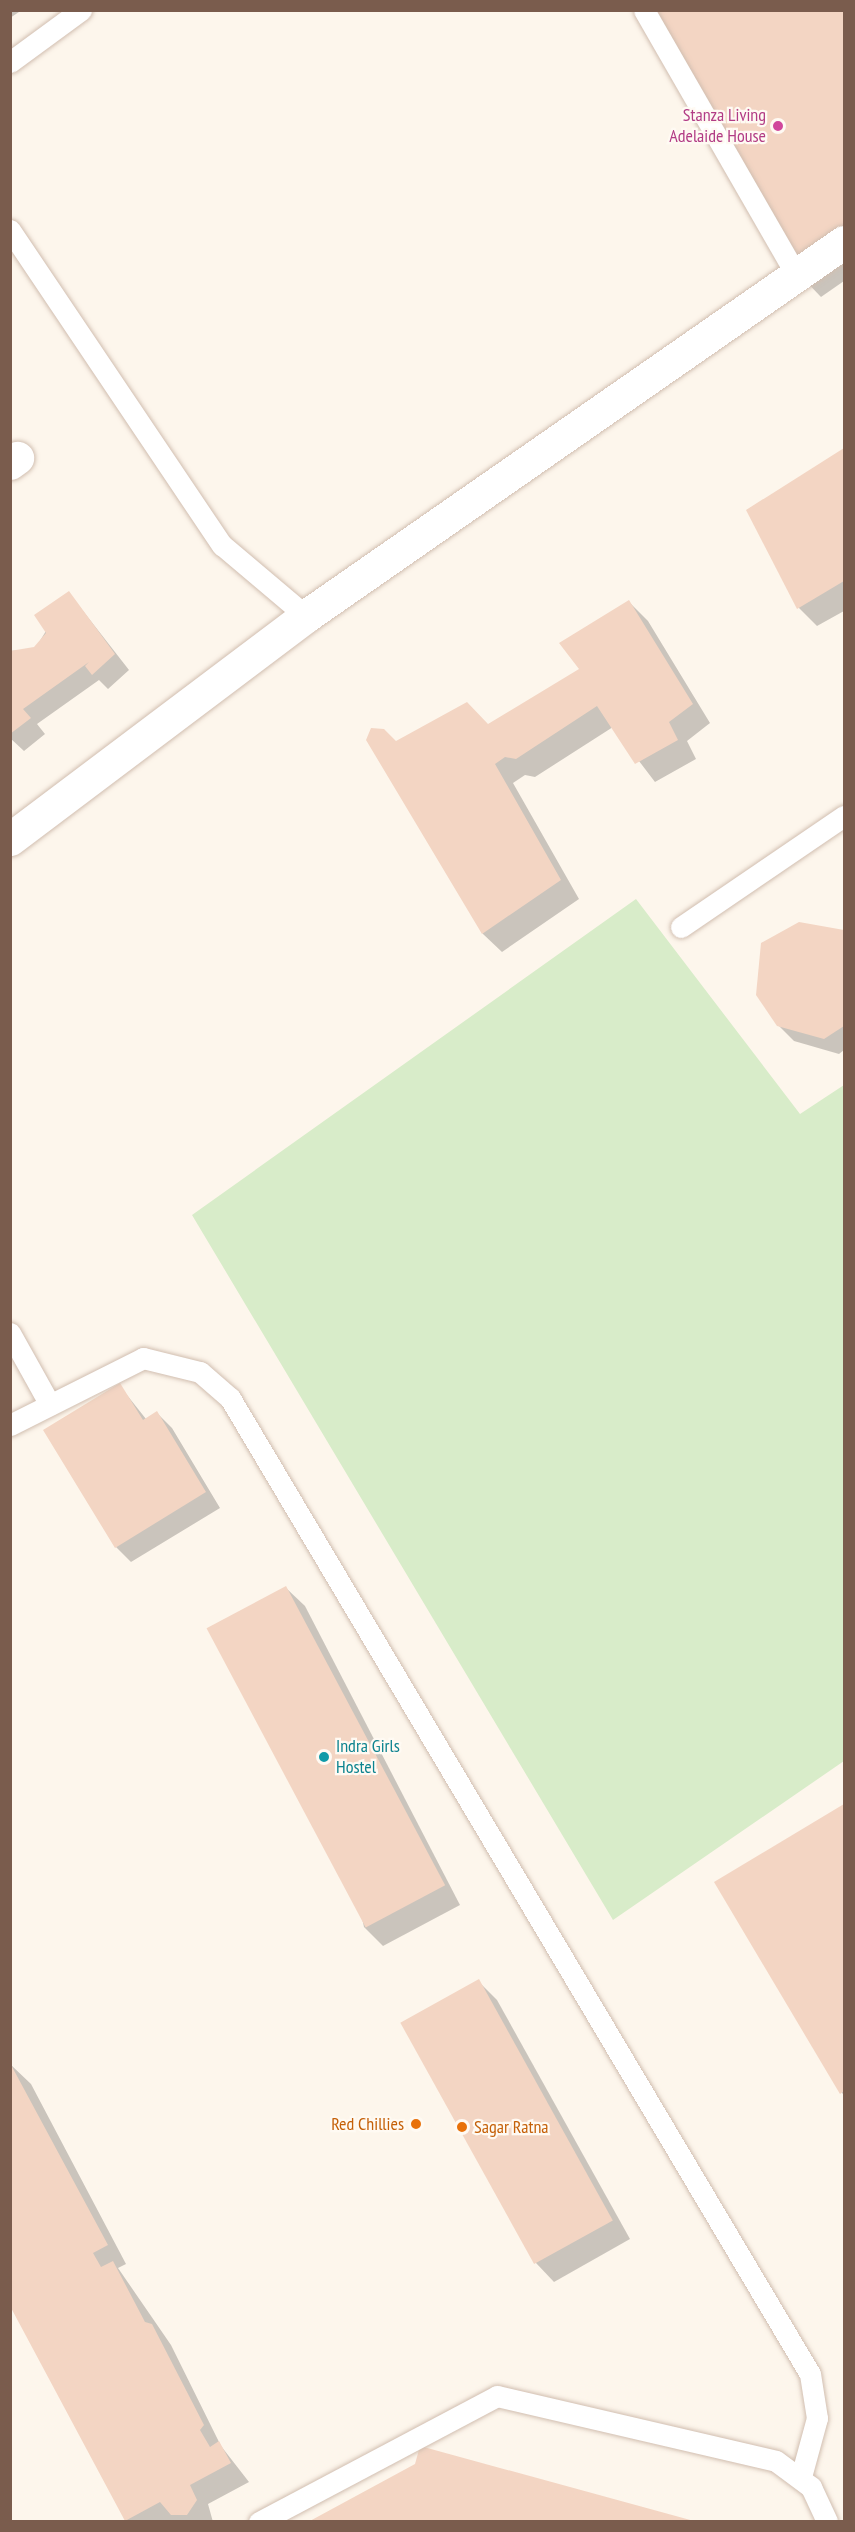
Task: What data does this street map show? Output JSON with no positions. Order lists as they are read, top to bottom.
{
  "places": [
    "Stanza Living Adelaide House",
    "Indra Girls Hostel",
    "Red Chillies",
    "Sagar Ratna"
  ]
}
